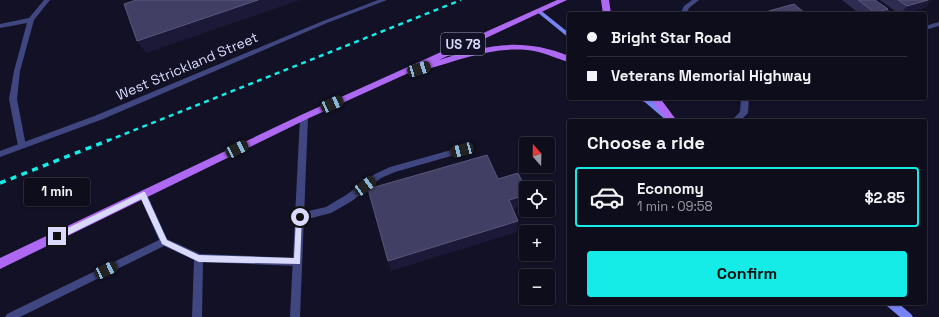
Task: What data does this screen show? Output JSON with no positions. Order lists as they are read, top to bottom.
{
  "streets": {
    "main road": ["US 78"],
    "street": ["West Strickland Street"]
  },
  "north": "top",
  "page": {
    "banner": ["Bright Star Road", "Veterans Memorial Highway"],
    "heading": "Choose a ride",
    "map_buttons": ["+", "−"],
    "list": [
      {
        "name": "Economy",
        "note": "1 min · 09:58",
        "value": "$2.85"
      }
    ],
    "bubble": "1 min",
    "buttons": "Confirm"
  }
}
